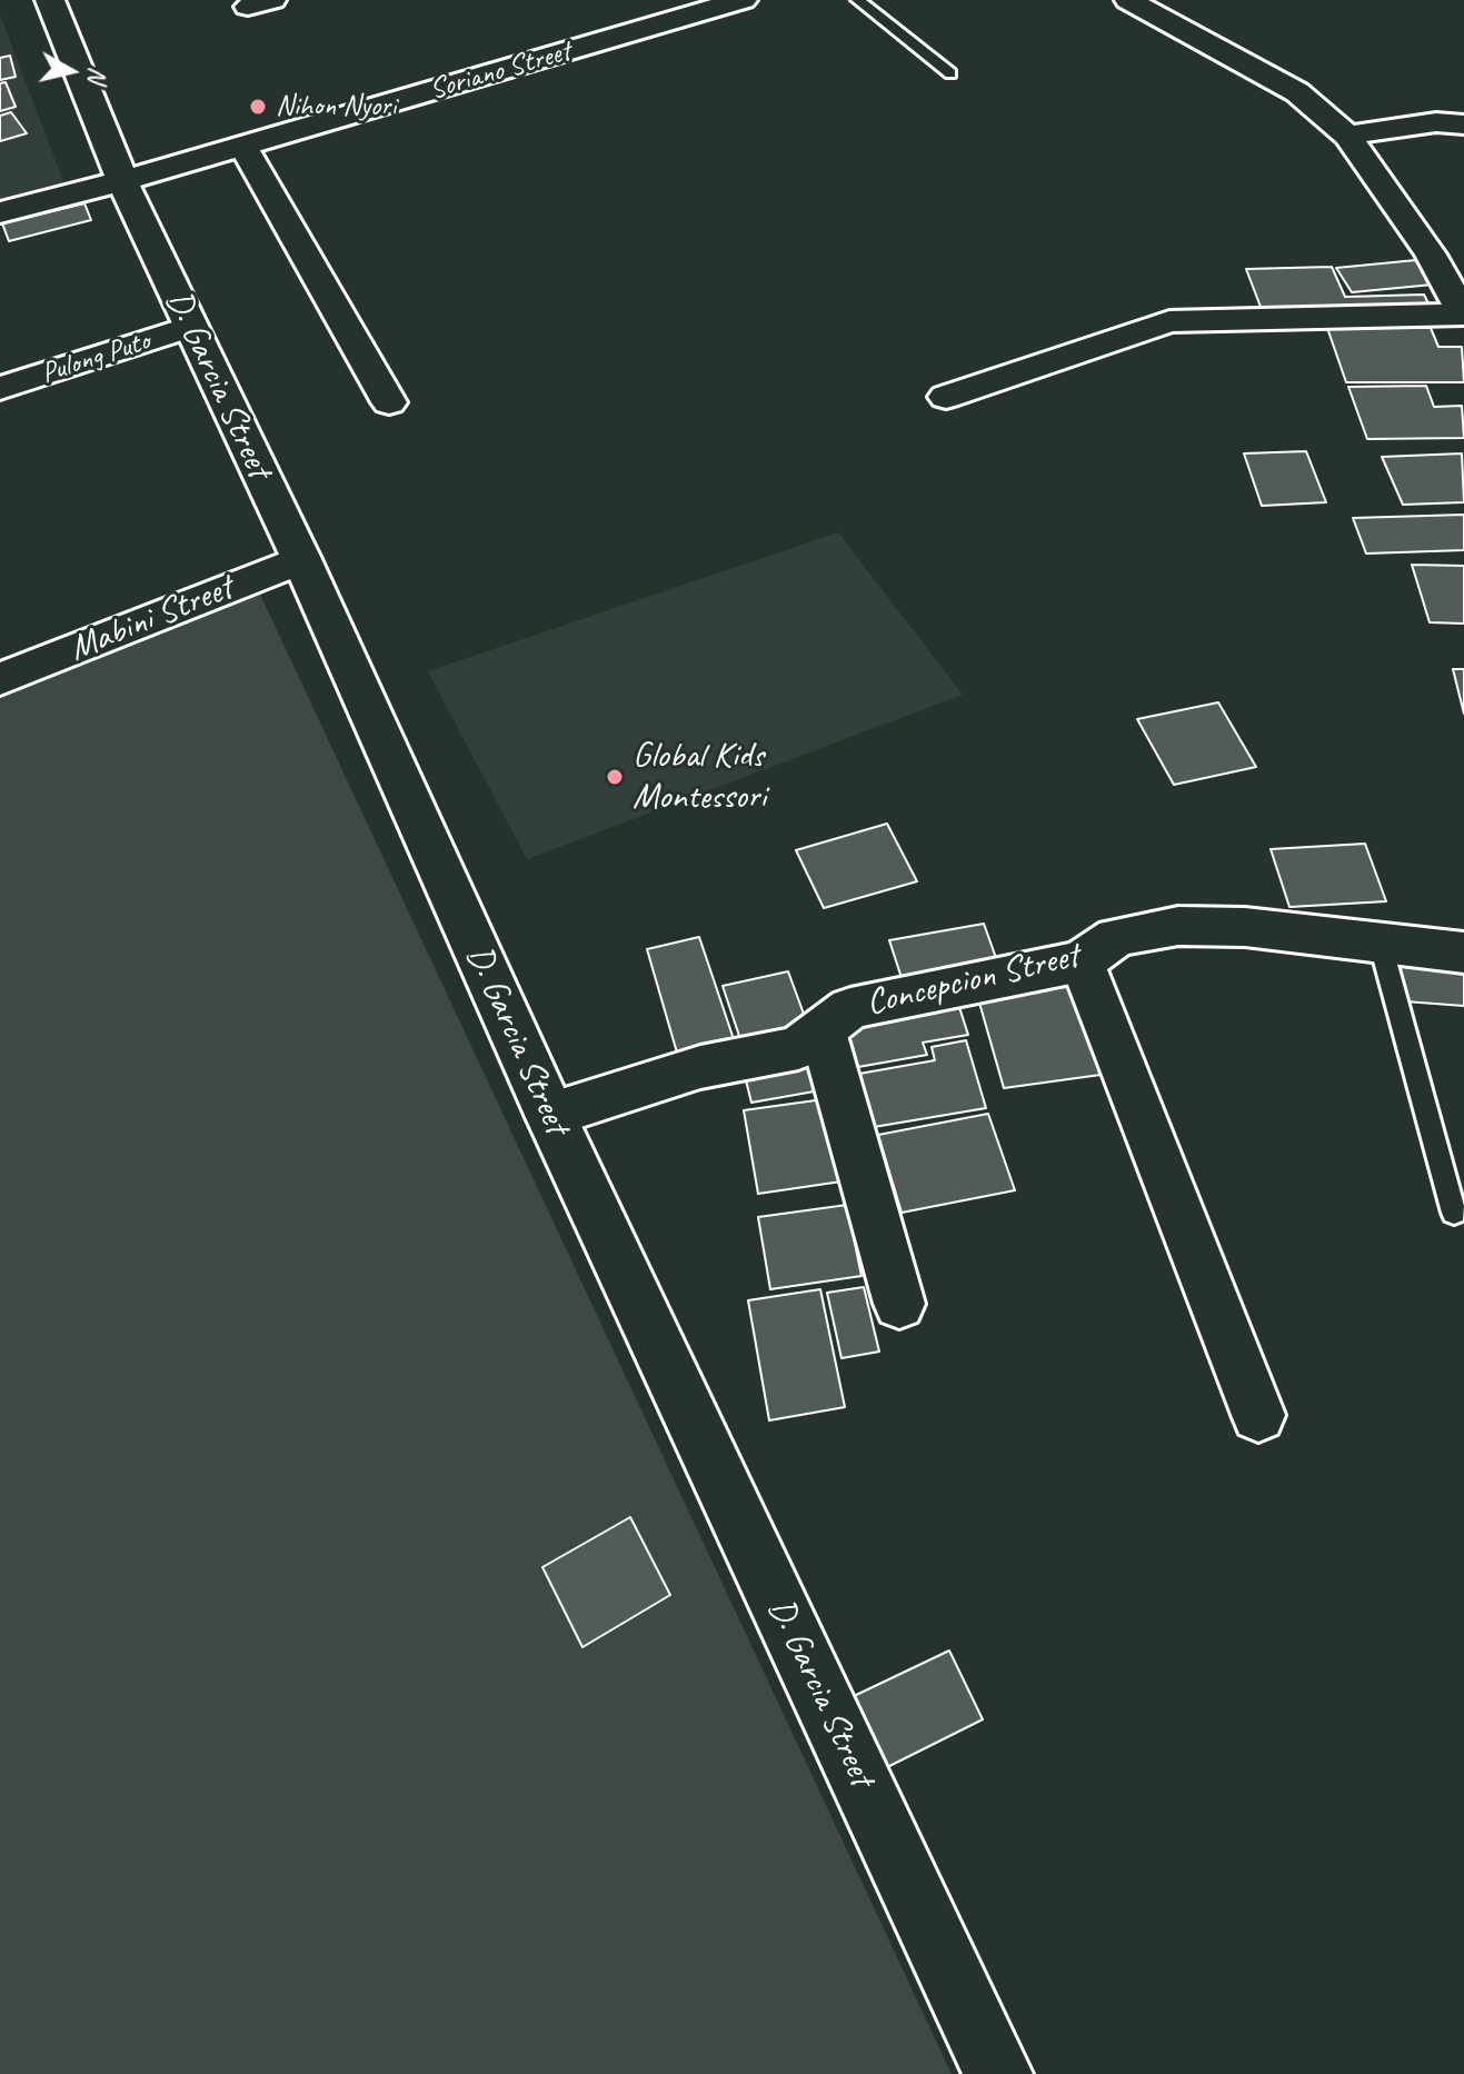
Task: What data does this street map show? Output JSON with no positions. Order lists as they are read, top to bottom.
{
  "streets": {
    "street": [
      "Soriano Street",
      "Pulong Puto",
      "D. Garcia Street",
      "Mabini Street",
      "Concepcion Street"
    ]
  },
  "crossings": [
    ["Soriano Street", "D. Garcia Street"],
    ["Pulong Puto", "D. Garcia Street"],
    ["D. Garcia Street", "Mabini Street"],
    ["D. Garcia Street", "Concepcion Street"]
  ],
  "places": ["Nihon Nyori", "Global Kids Montessori"],
  "north": "right"
}
